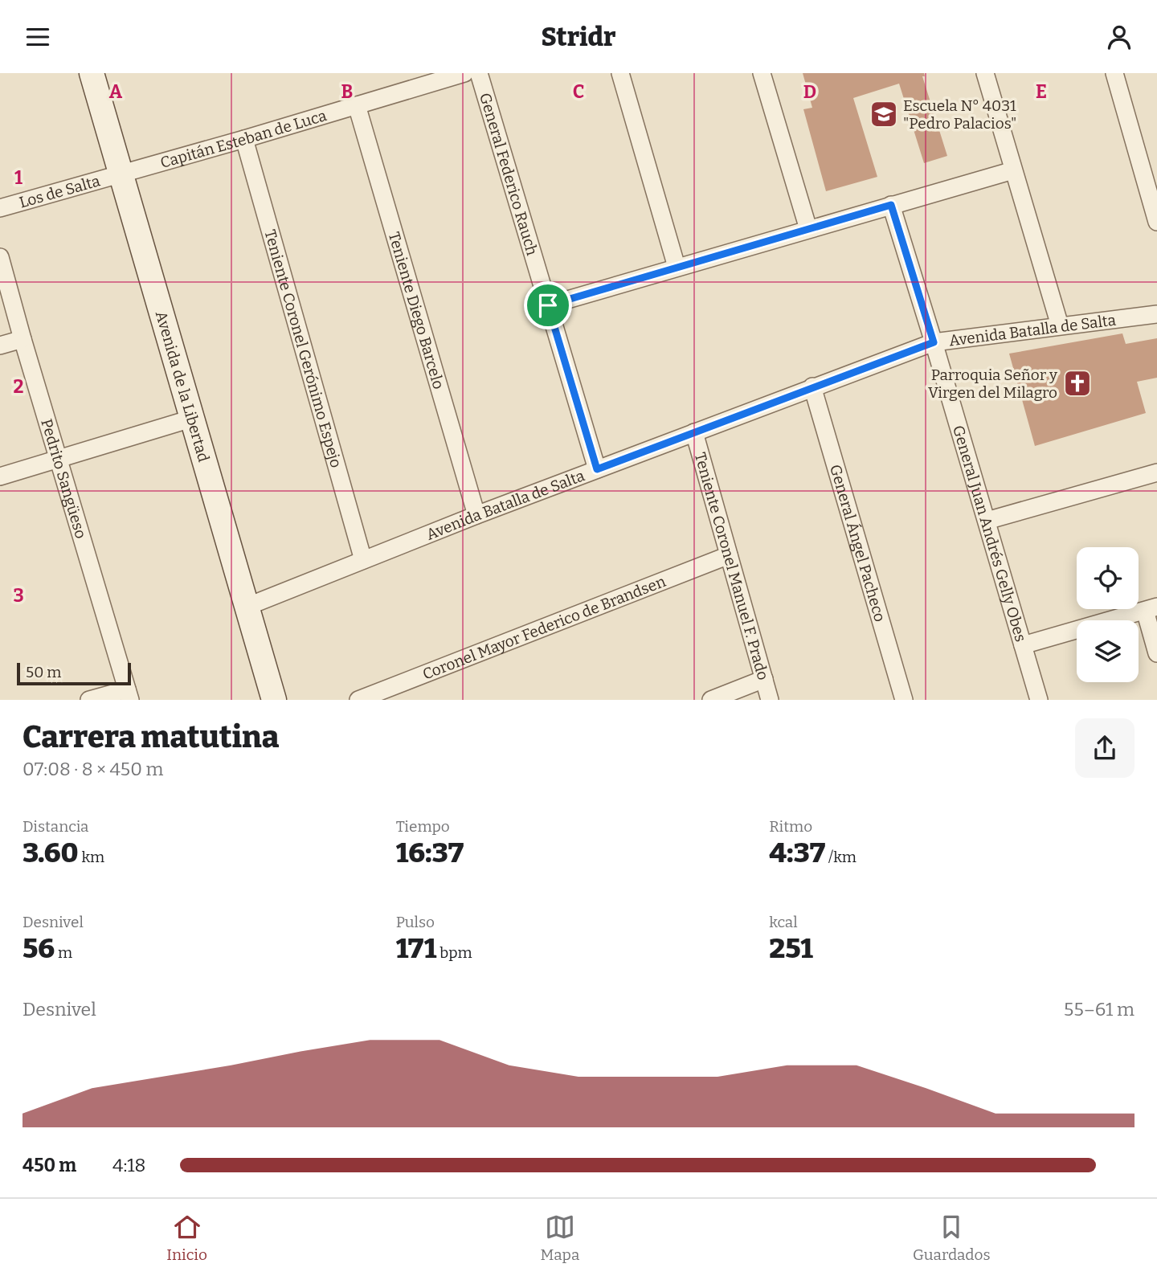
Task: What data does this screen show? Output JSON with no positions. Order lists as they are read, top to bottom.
{
  "streets": {
    "main road": ["Avenida de la Libertad"],
    "street": [
      "Capitán Esteban de Luca",
      "General Federico Rauch",
      "Los de Salta",
      "Teniente Diego Barcelo",
      "Avenida Batalla de Salta",
      "Teniente Coronel Gerónimo Espejo",
      "Pedrito Sangüeso",
      "General Juan Andrés Gelly Obes",
      "General Ángel Pacheco",
      "Teniente Coronel Manuel F. Prado",
      "Coronel Mayor Federico de Brandsen"
    ]
  },
  "crossings": [
    ["Capitán Esteban de Luca", "Los de Salta"],
    ["Capitán Esteban de Luca", "Teniente Diego Barcelo"],
    ["Capitán Esteban de Luca", "Teniente Coronel Gerónimo Espejo"],
    ["Capitán Esteban de Luca", "Avenida de la Libertad"],
    ["General Federico Rauch", "Avenida Batalla de Salta"],
    ["Los de Salta", "Avenida de la Libertad"],
    ["Teniente Diego Barcelo", "Avenida Batalla de Salta"],
    ["Avenida Batalla de Salta", "Teniente Coronel Gerónimo Espejo"],
    ["Avenida Batalla de Salta", "Avenida de la Libertad"],
    ["Avenida Batalla de Salta", "General Juan Andrés Gelly Obes"],
    ["Avenida Batalla de Salta", "General Ángel Pacheco"],
    ["Avenida Batalla de Salta", "Teniente Coronel Manuel F. Prado"],
    ["Teniente Coronel Manuel F. Prado", "Coronel Mayor Federico de Brandsen"]
  ],
  "places": {
    "school or university": ["Escuela N° 4031 \"Pedro Palacios\""],
    "church": ["Parroquia Señor y Virgen del Milagro"]
  },
  "scale_bar": "50 m",
  "page": {
    "header": "Stridr",
    "scale": "50 m",
    "heading": ["Carrera matutina", "07:08 · 8 × 450 m"],
    "stats": [
      ["Distancia", "3.60 km"],
      ["Tiempo", "16:37"],
      ["Ritmo", "4:37 /km"],
      ["Desnivel", "56 m"],
      ["Pulso", "171 bpm"],
      ["kcal", "251"]
    ],
    "chart": ["Desnivel", "55–61 m"],
    "list": [
      {
        "name": "450 m",
        "note": "4:18"
      }
    ],
    "tabs": ["Inicio", "Mapa", "Guardados"]
  },
  "grid": {
    "columns": [
      "A",
      "B",
      "C",
      "D",
      "E"
    ],
    "rows": ["1", "2", "3"]
  }
}
